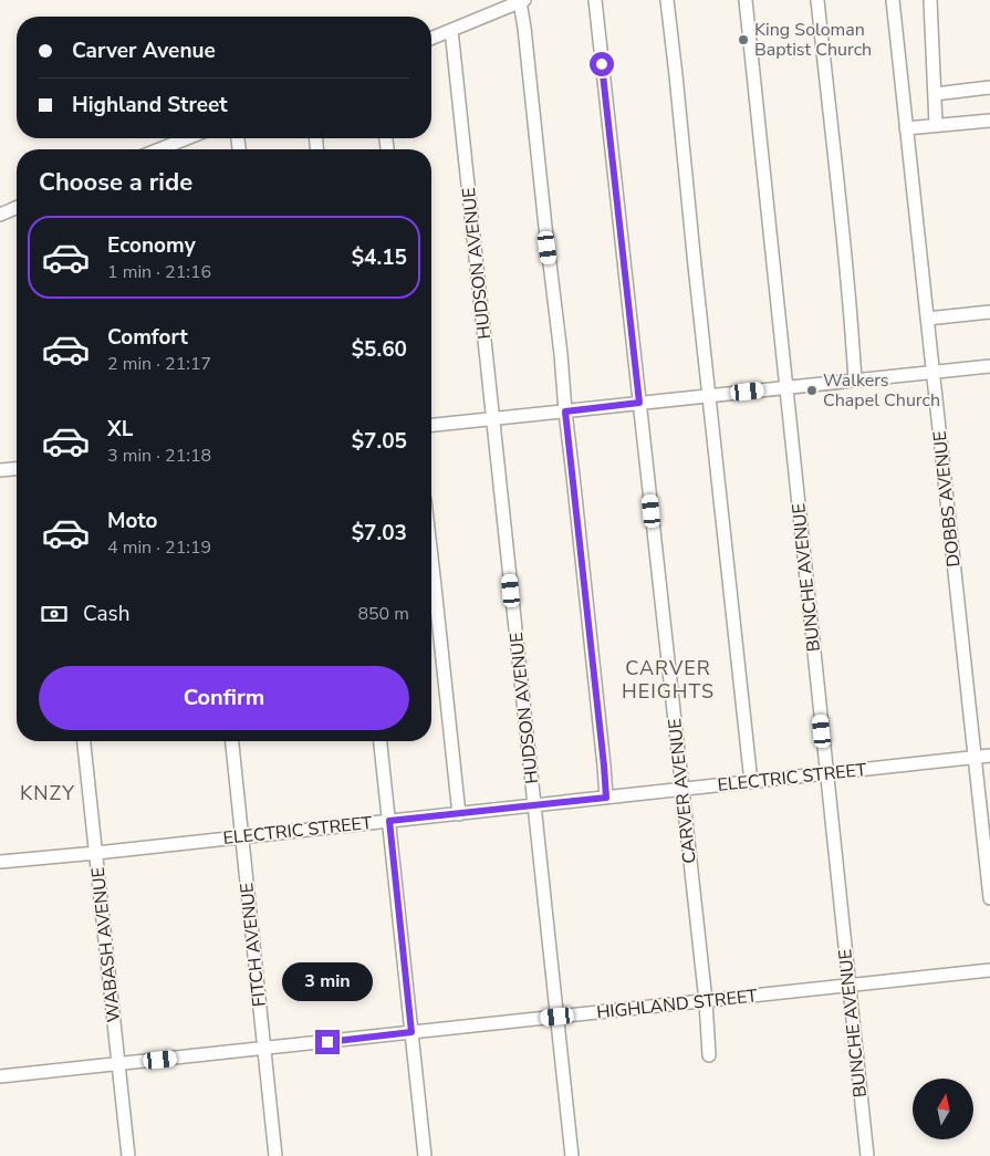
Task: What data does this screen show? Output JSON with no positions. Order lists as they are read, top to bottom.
{
  "streets": {
    "street": [
      "HUDSON AVENUE",
      "DOBBS AVENUE",
      "BUNCHE AVENUE",
      "ELECTRIC STREET",
      "CARVER AVENUE",
      "WABASH AVENUE",
      "FITCH AVENUE",
      "HIGHLAND STREET"
    ]
  },
  "crossings": [
    ["HUDSON AVENUE", "ELECTRIC STREET"],
    ["HUDSON AVENUE", "HIGHLAND STREET"],
    ["DOBBS AVENUE", "ELECTRIC STREET"],
    ["BUNCHE AVENUE", "ELECTRIC STREET"],
    ["BUNCHE AVENUE", "HIGHLAND STREET"],
    ["ELECTRIC STREET", "CARVER AVENUE"],
    ["ELECTRIC STREET", "WABASH AVENUE"],
    ["ELECTRIC STREET", "FITCH AVENUE"],
    ["CARVER AVENUE", "HIGHLAND STREET"],
    ["WABASH AVENUE", "HIGHLAND STREET"],
    ["FITCH AVENUE", "HIGHLAND STREET"]
  ],
  "districts": ["CARVER HEIGHTS", "KNZY"],
  "places": ["King Soloman Baptist Church", "Walkers Chapel Church"],
  "north": "top",
  "page": {
    "banner": ["Carver Avenue", "Highland Street"],
    "heading": "Choose a ride",
    "list": [
      {
        "name": "Economy",
        "note": "1 min · 21:16",
        "value": "$4.15"
      },
      {
        "name": "Comfort",
        "note": "2 min · 21:17",
        "value": "$5.60"
      },
      {
        "name": "XL",
        "note": "3 min · 21:18",
        "value": "$7.05"
      },
      {
        "name": "Moto",
        "note": "4 min · 21:19",
        "value": "$7.03"
      }
    ],
    "pay": ["Cash", "850 m"],
    "buttons": "Confirm",
    "bubble": "3 min"
  }
}
